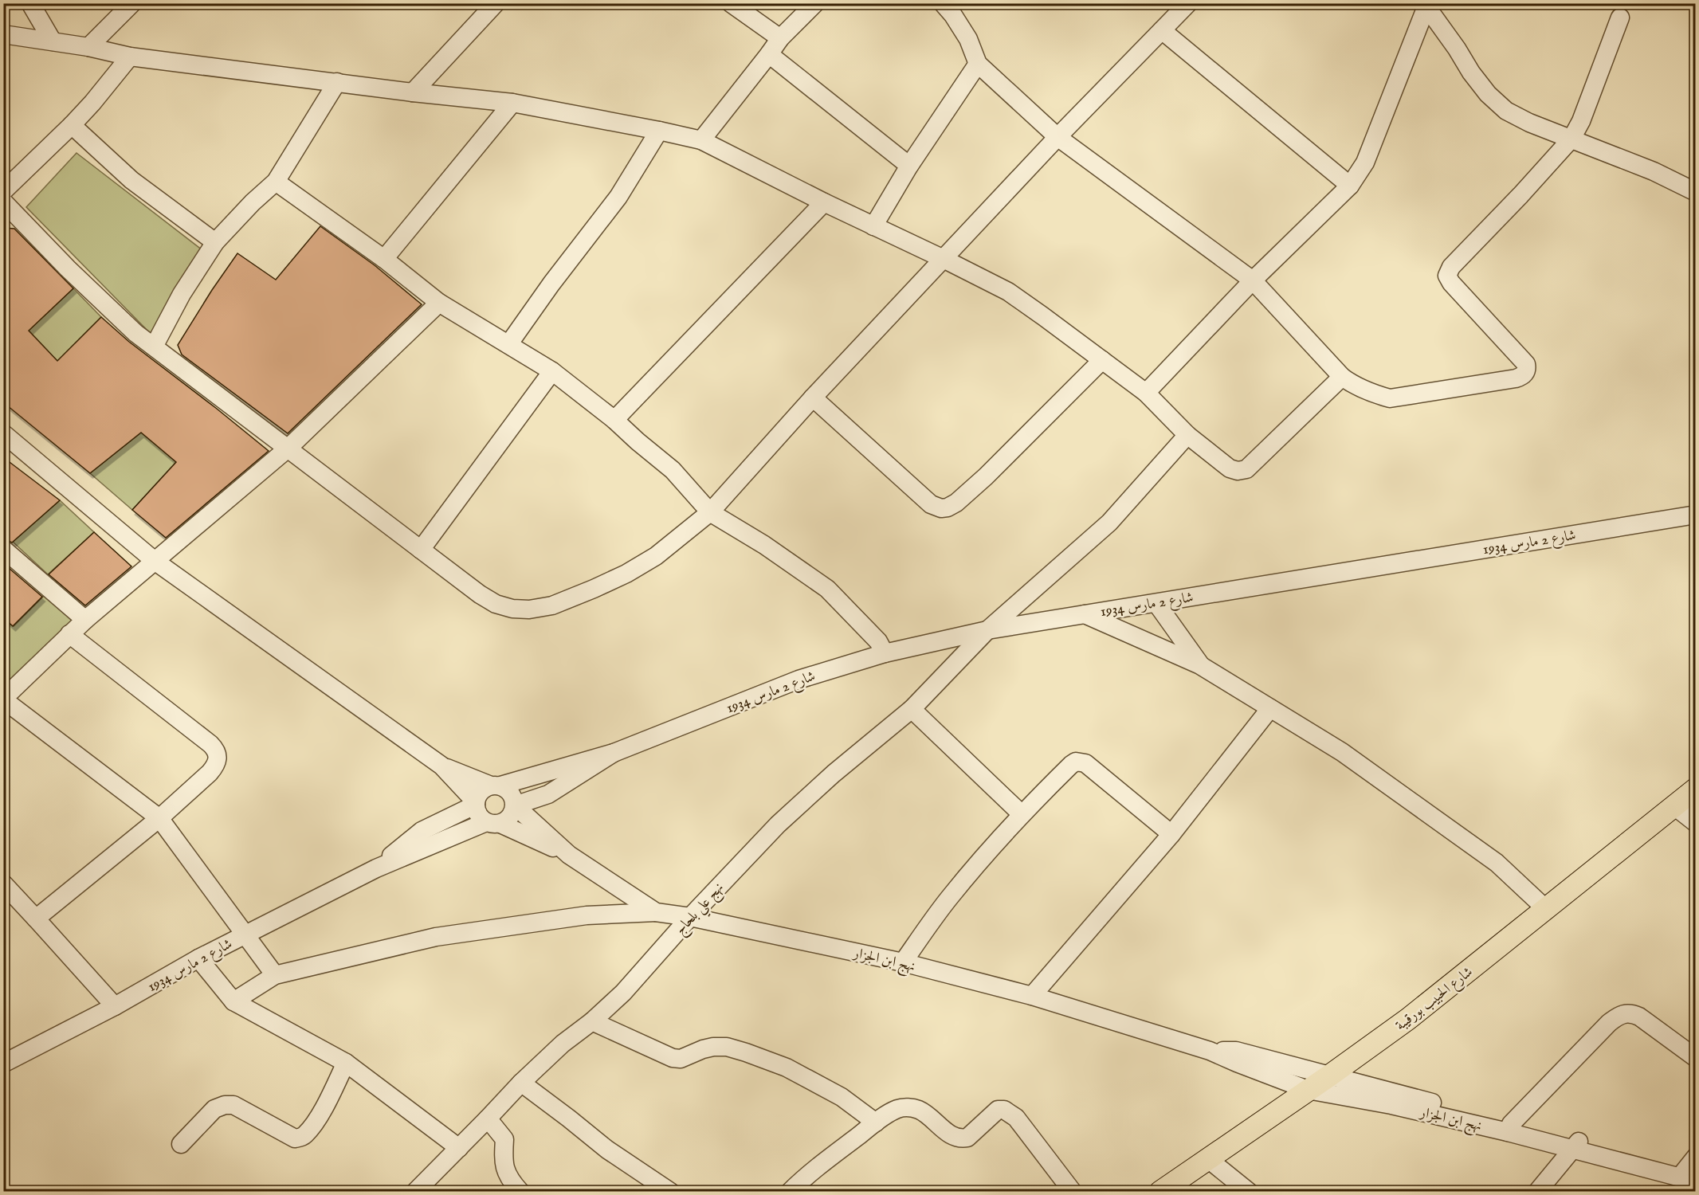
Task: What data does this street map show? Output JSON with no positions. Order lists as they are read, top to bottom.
{
  "streets": {
    "main road": ["شارع الحبيب بورقيبة"],
    "street": ["شارع 2 مارس 1934", "نهج علي بلحاج", "نهج ابن الجزار"]
  },
  "crossings": [
    ["شارع 2 مارس 1934", "نهج علي بلحاج"],
    ["نهج علي بلحاج", "نهج ابن الجزار"],
    ["نهج ابن الجزار", "شارع الحبيب بورقيبة"]
  ]
}
